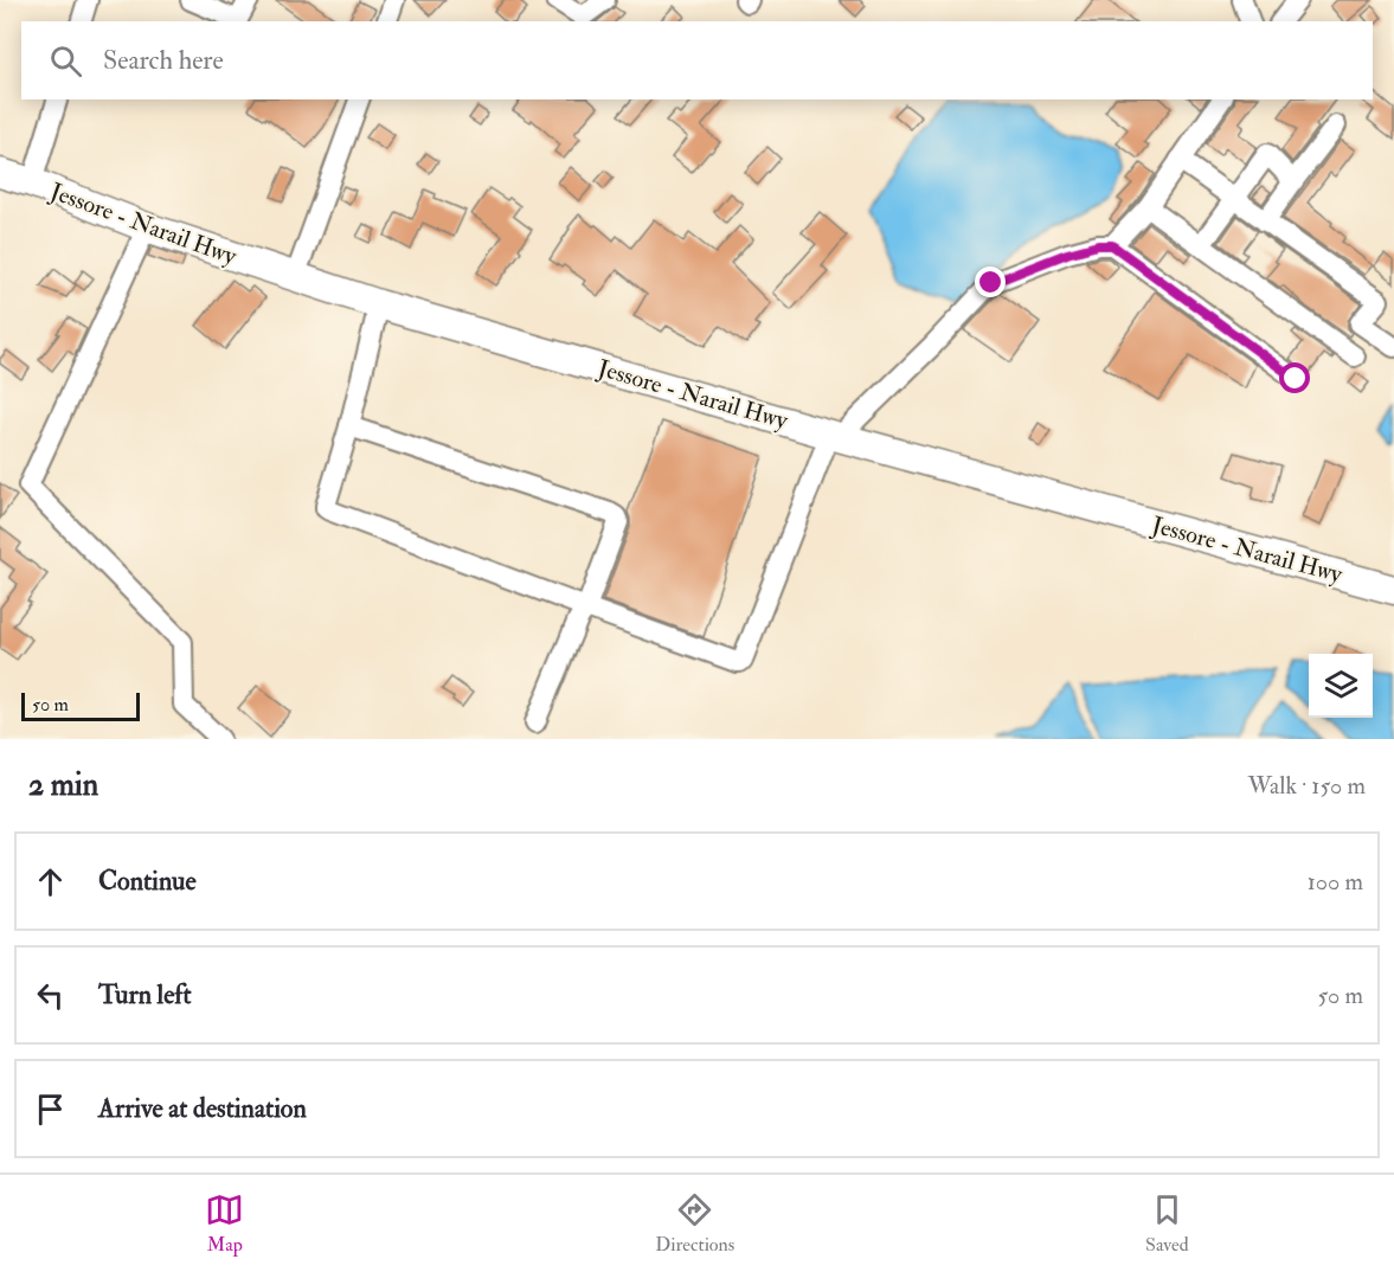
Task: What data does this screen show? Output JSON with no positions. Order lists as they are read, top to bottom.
{
  "streets": {
    "highway": ["Jessore - Narail Hwy"]
  },
  "scale_bar": "50 m",
  "page": {
    "search": "Search here",
    "scale": "50 m",
    "heading": ["2 min", "Walk · 150 m"],
    "list": [
      ["Continue", "100 m"],
      ["Turn left", "50 m"],
      "Arrive at destination"
    ],
    "nav": ["Map", "Directions", "Saved"]
  }
}
